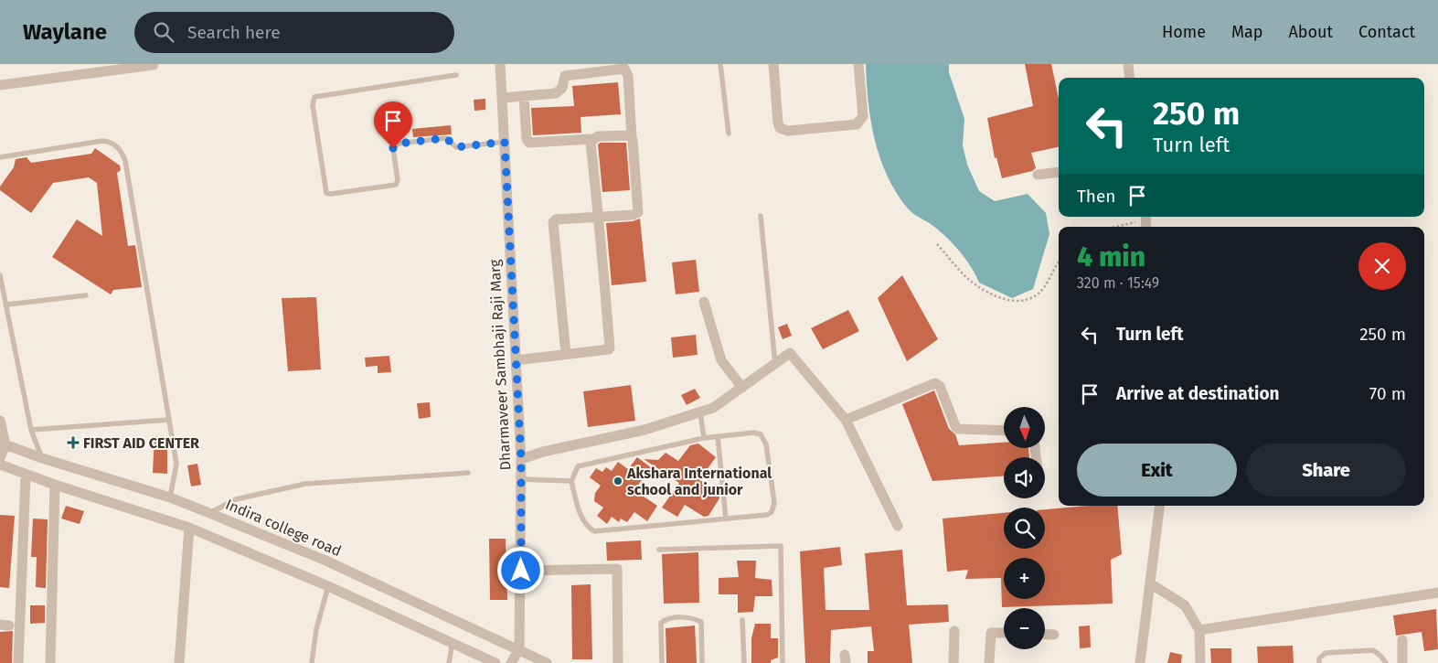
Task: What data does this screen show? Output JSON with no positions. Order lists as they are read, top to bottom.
{
  "streets": {
    "street": ["Dharmaveer Sambhaji Raji Marg", "Indira college road"]
  },
  "crossings": [
    ["Dharmaveer Sambhaji Raji Marg", "Indira college road"]
  ],
  "places": {
    "health": ["FIRST AID CENTER"],
    "other": ["Akshara International school and junior"]
  },
  "north": "bottom",
  "page": {
    "header": "Waylane",
    "search": "Search here",
    "nav": [
      "Home",
      "Map",
      "About",
      "Contact"
    ],
    "turn": ["250 m", "Turn left"],
    "then": "Then",
    "heading": ["4 min", "320 m · 15:49"],
    "list": [
      {
        "name": "Turn left",
        "value": "250 m"
      },
      {
        "name": "Arrive at destination",
        "value": "70 m"
      }
    ],
    "map_buttons": ["+", "−"],
    "buttons": ["Exit", "Share"]
  }
}
